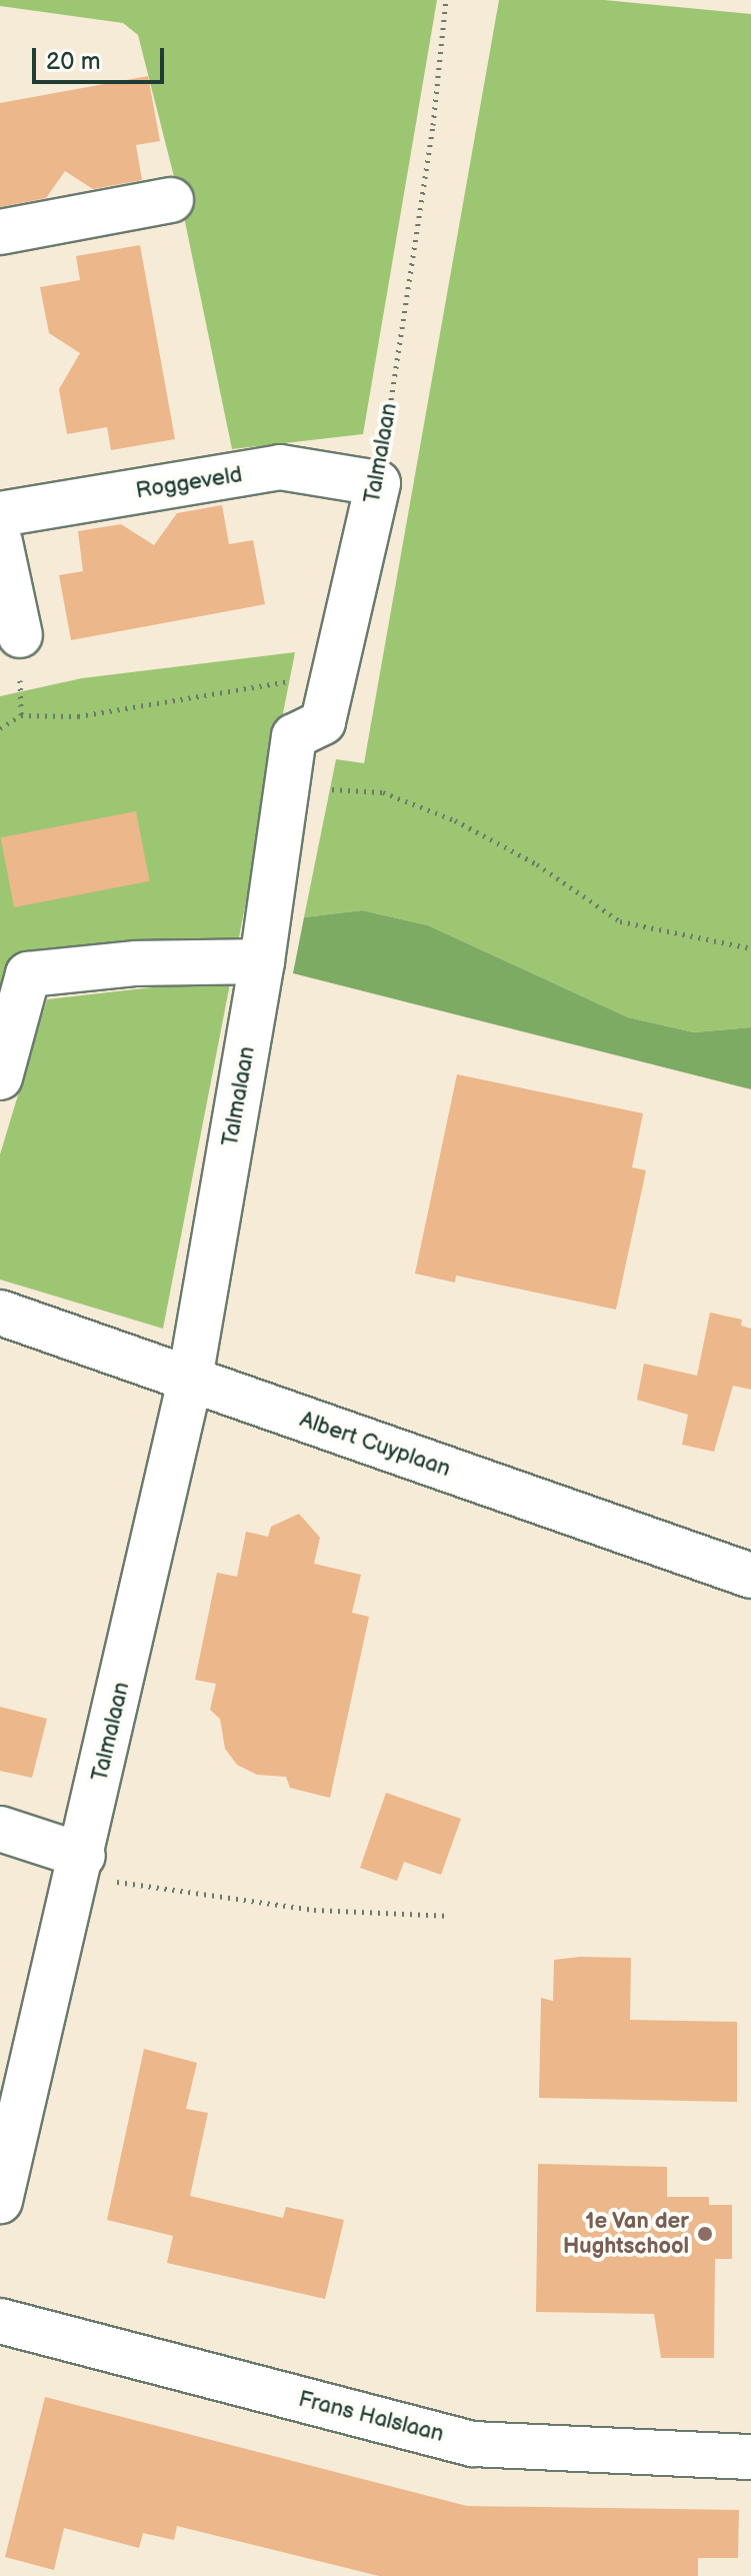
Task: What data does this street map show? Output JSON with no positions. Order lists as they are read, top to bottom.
{
  "streets": {
    "street": [
      "Talmalaan",
      "Roggeveld",
      "Albert Cuyplaan",
      "Frans Halslaan"
    ]
  },
  "crossings": [
    ["Talmalaan", "Roggeveld"],
    ["Talmalaan", "Albert Cuyplaan"]
  ],
  "places": ["1e Van der Hughtschool"],
  "scale_bar": "20 m"
}
